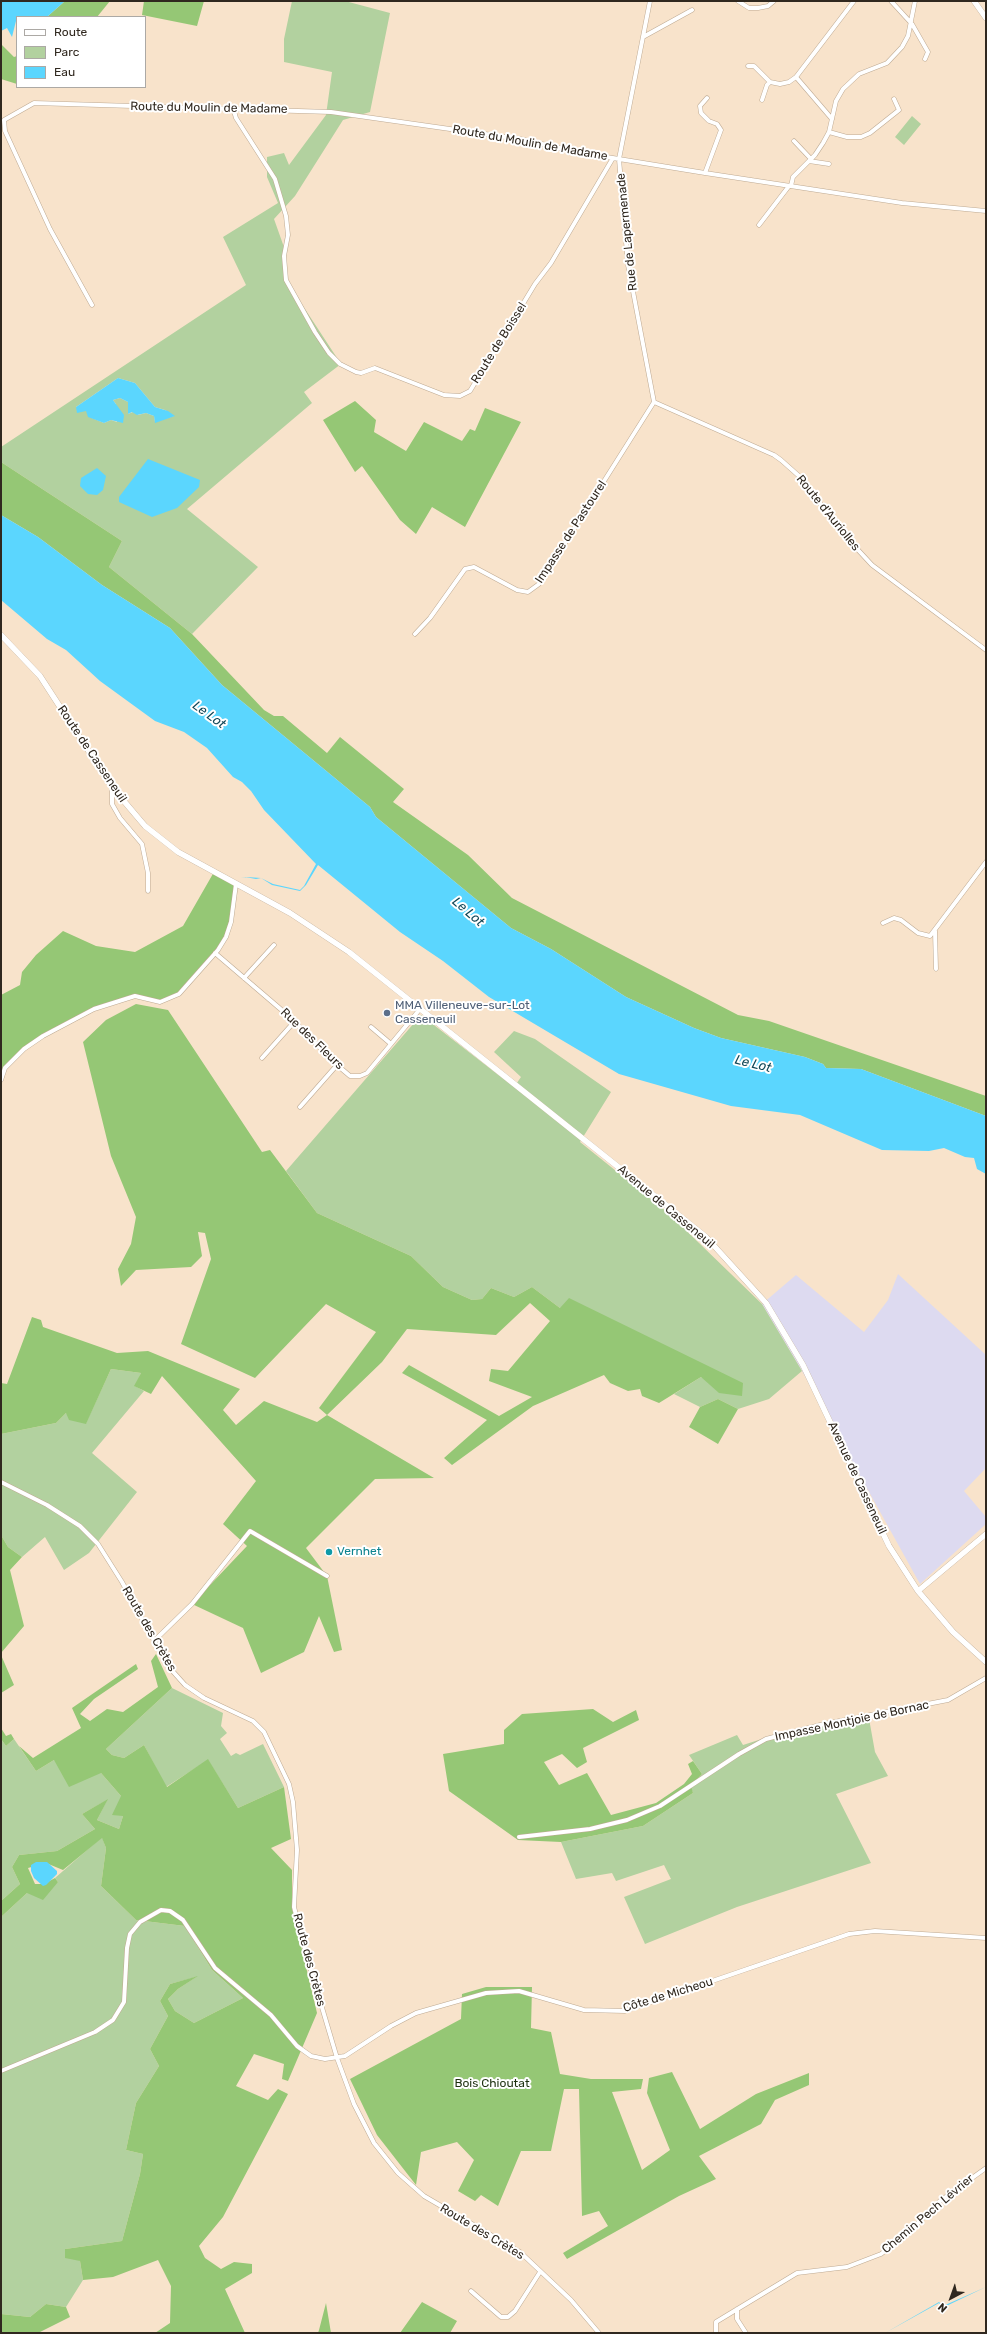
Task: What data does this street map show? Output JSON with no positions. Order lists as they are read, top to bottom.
{
  "streets": {
    "main road": ["Route de Casseneuil", "Avenue de Casseneuil"],
    "street": [
      "Route du Moulin de Madame",
      "Rue de Lapermenade",
      "Route de Boissel",
      "Route d'Auriolles",
      "Impasse de Pastourel",
      "Rue des Fleurs",
      "Route des Crètes",
      "Impasse Montjoie de Bornac",
      "Côte de Micheou",
      "Chemin Pech Lévrier"
    ]
  },
  "crossings": [
    ["Route du Moulin de Madame", "Rue de Lapermenade"],
    ["Route du Moulin de Madame", "Route de Boissel"],
    ["Rue de Lapermenade", "Route d'Auriolles"],
    ["Rue de Lapermenade", "Impasse de Pastourel"],
    ["Route d'Auriolles", "Impasse de Pastourel"],
    ["Route de Casseneuil", "Avenue de Casseneuil"],
    ["Rue des Fleurs", "Avenue de Casseneuil"],
    ["Route des Crètes", "Côte de Micheou"]
  ],
  "water": ["Le Lot"],
  "parks": ["Bois Chioutat"],
  "places": ["MMA Villeneuve-sur-Lot Casseneuil", "Vernhet"],
  "legend": ["Route", "Parc", "Eau"],
  "north": "bottom left"
}
